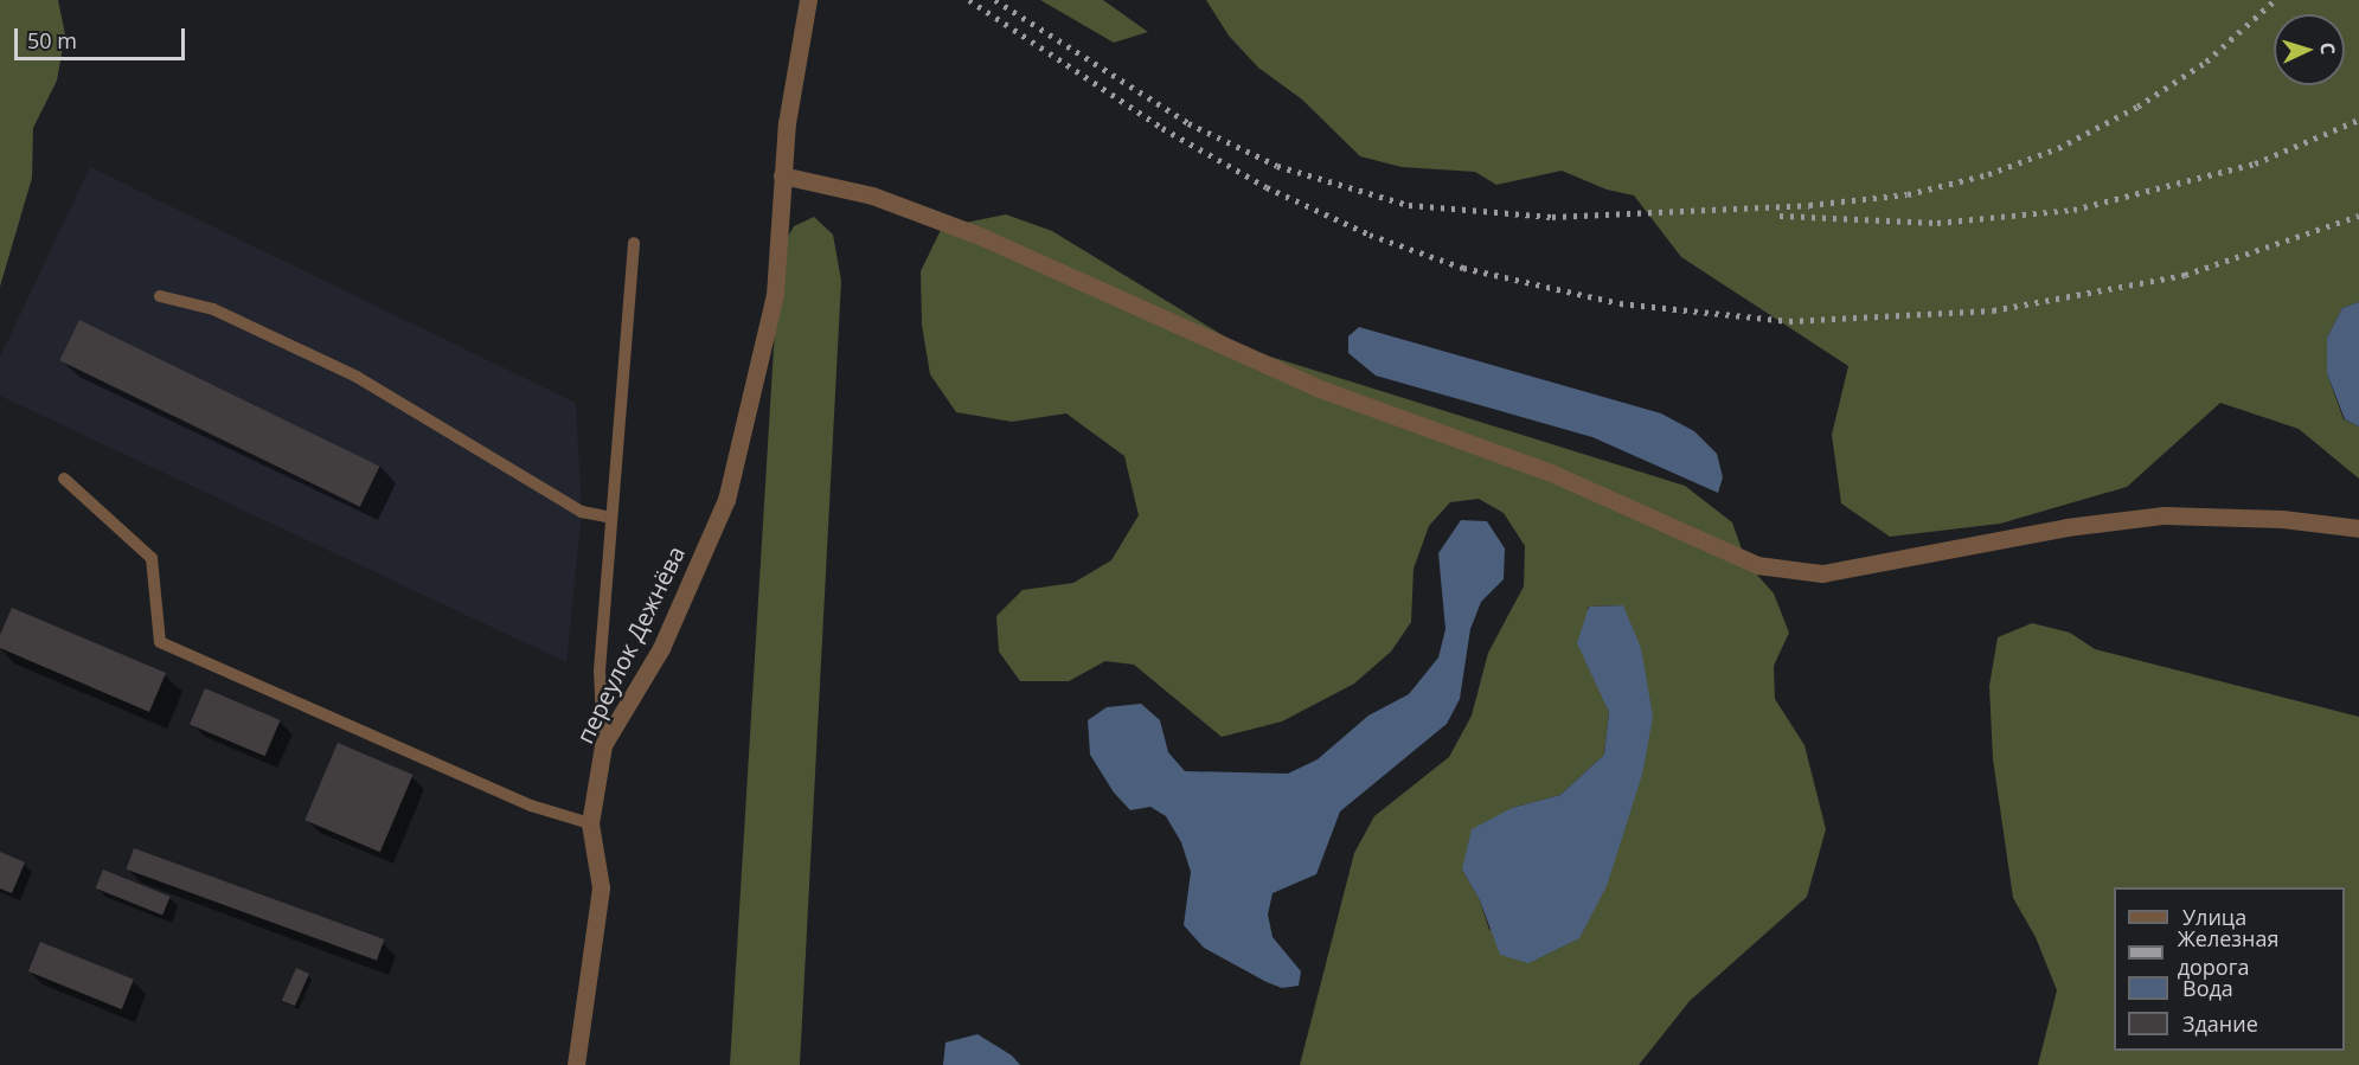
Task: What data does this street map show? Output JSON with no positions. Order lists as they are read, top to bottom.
{
  "streets": {
    "street": ["переулок Дежнёва"]
  },
  "legend": [
    "Улица",
    "Железная дорога",
    "Вода",
    "Здание"
  ],
  "scale_bar": "50 m",
  "north": "right"
}
